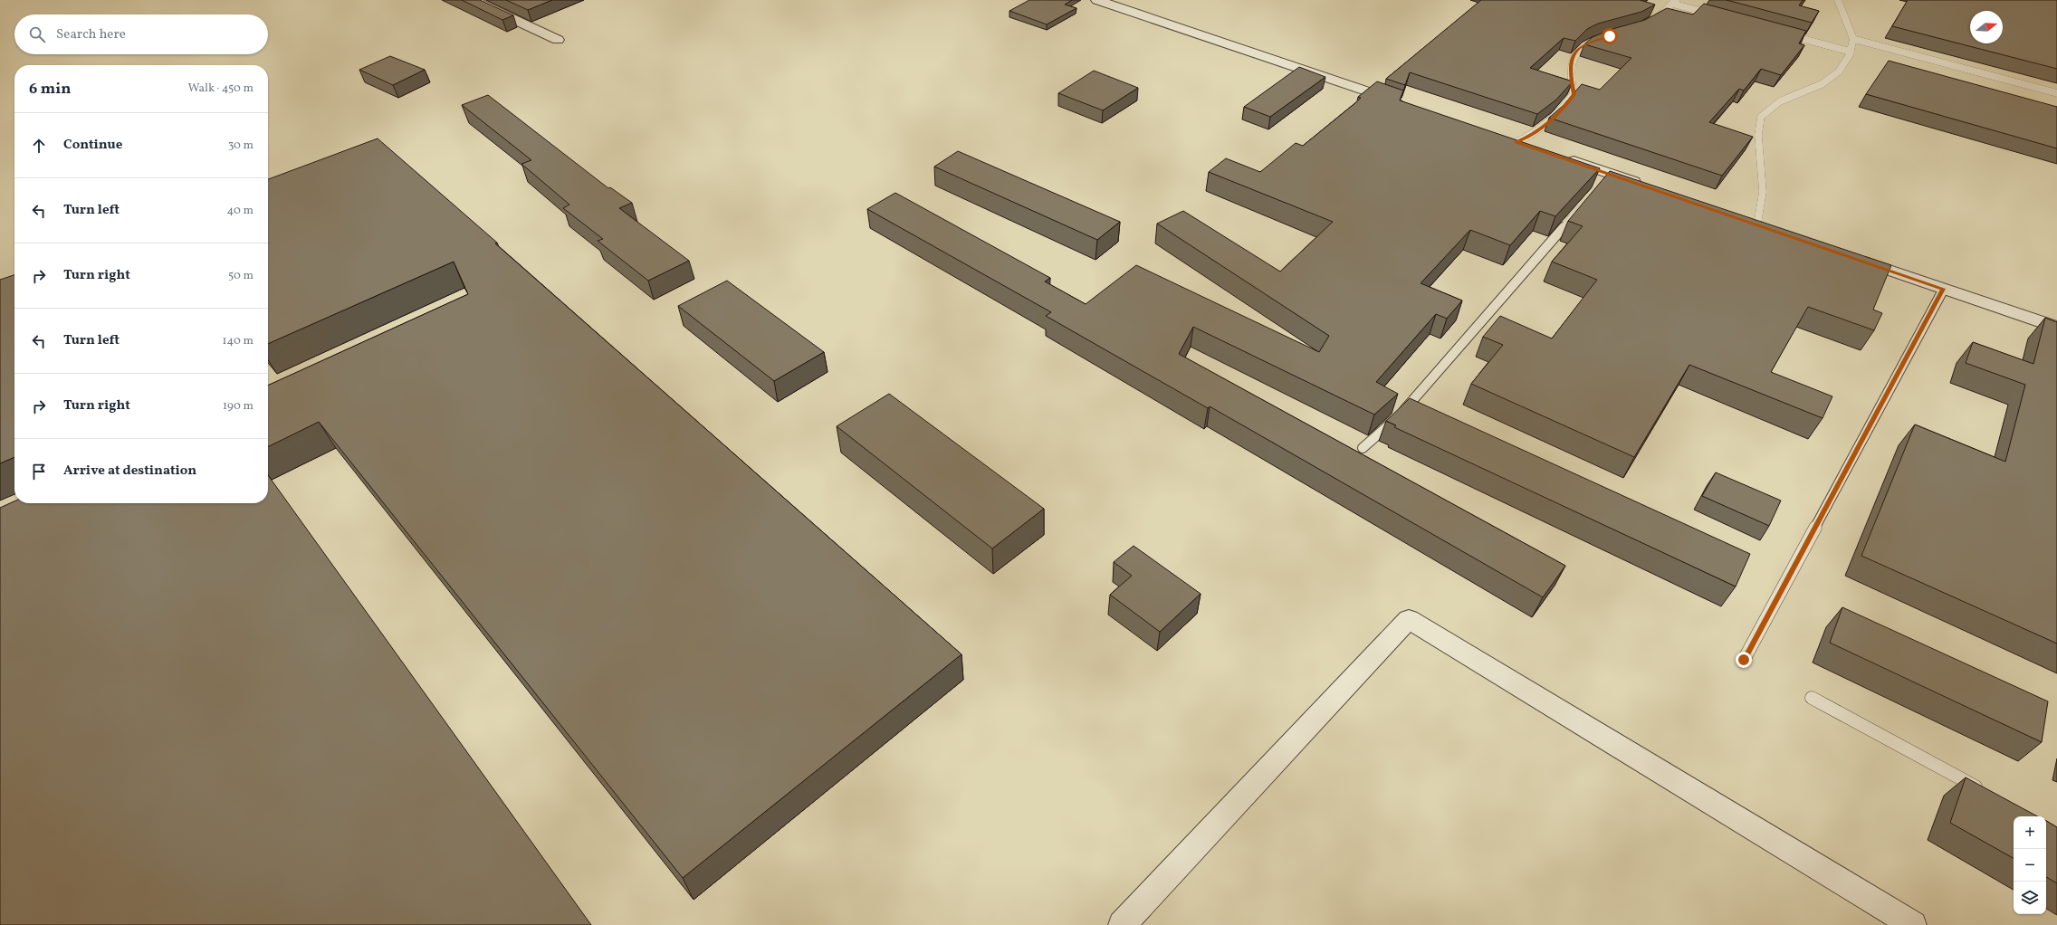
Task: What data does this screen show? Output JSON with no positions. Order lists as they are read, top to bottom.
{
  "north": "right",
  "page": {
    "search": "Search here",
    "heading": ["6 min", "Walk · 450 m"],
    "list": [
      ["Continue", "30 m"],
      ["Turn left", "40 m"],
      ["Turn right", "50 m"],
      ["Turn left", "140 m"],
      ["Turn right", "190 m"],
      "Arrive at destination"
    ],
    "map_buttons": ["+", "−"]
  }
}
